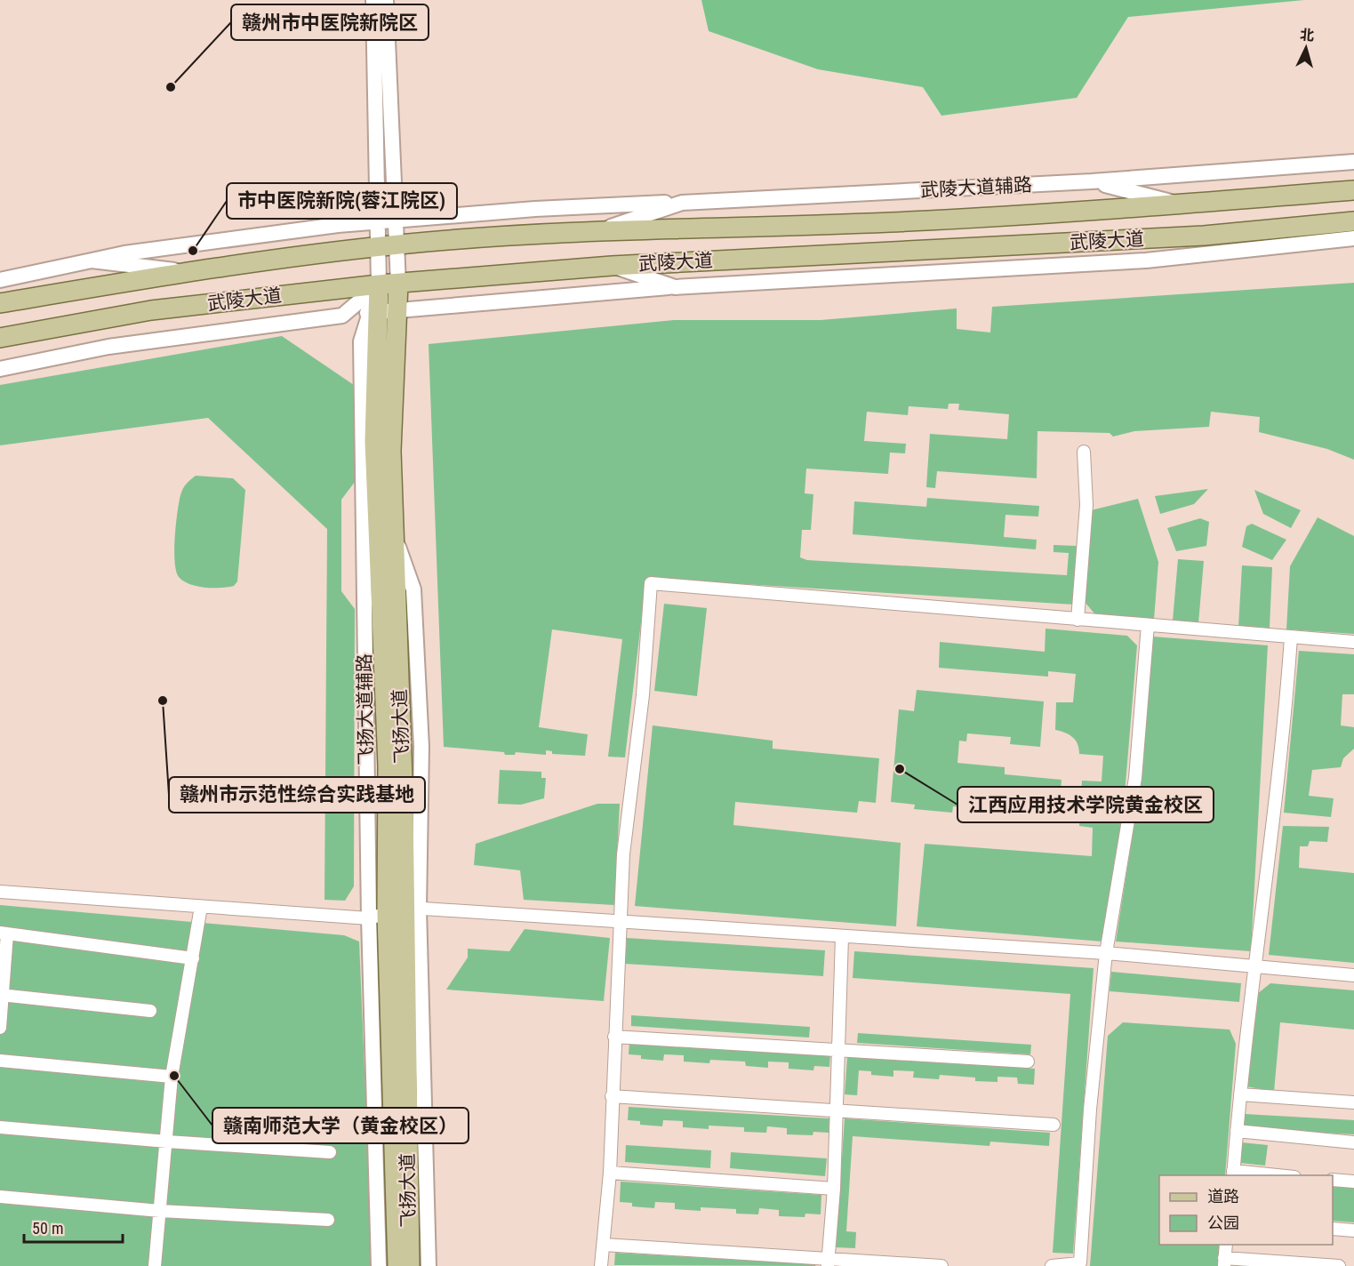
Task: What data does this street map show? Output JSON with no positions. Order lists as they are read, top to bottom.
{
  "streets": {
    "main road": ["武陵大道", "飞扬大道"],
    "street": ["武陵大道辅路", "飞扬大道辅路"]
  },
  "crossings": [
    ["武陵大道辅路", "武陵大道"],
    ["武陵大道", "飞扬大道"],
    ["飞扬大道辅路", "飞扬大道"]
  ],
  "places": [
    "赣州市中医院新院区",
    "市中医院新院(蓉江院区)",
    "赣州市示范性综合实践基地",
    "江西应用技术学院黄金校区",
    "赣南师范大学（黄金校区）"
  ],
  "legend": ["道路", "公园"],
  "scale_bar": "50 m",
  "north": "top"
}
